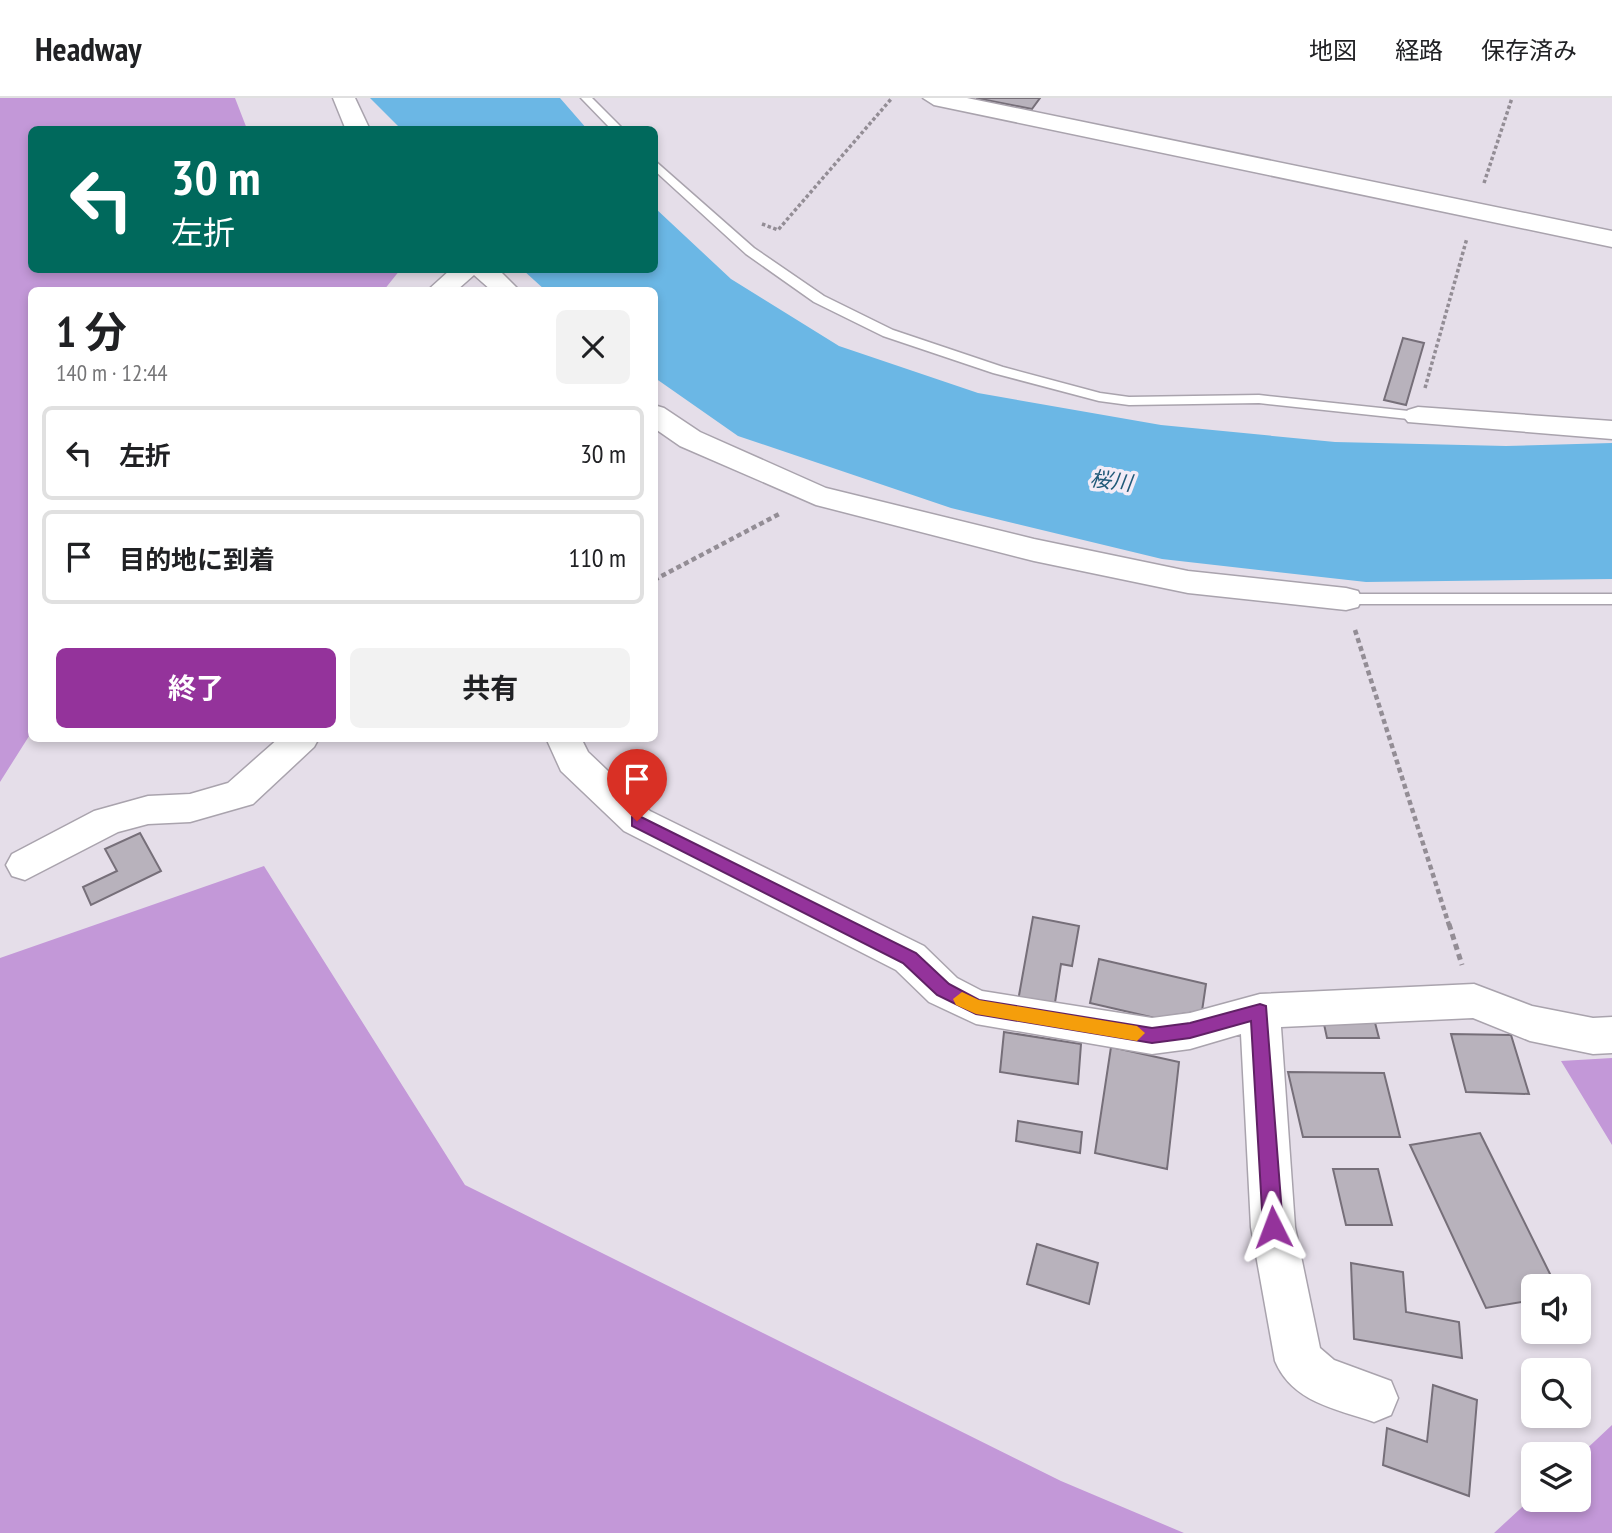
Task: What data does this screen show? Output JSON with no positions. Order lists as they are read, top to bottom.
{
  "water": ["桜川"],
  "page": {
    "header": "Headway",
    "nav": ["地図", "経路", "保存済み"],
    "turn": ["30 m", "左折"],
    "heading": ["1 分", "140 m · 12:44"],
    "list": [
      {
        "name": "左折",
        "value": "30 m"
      },
      {
        "name": "目的地に到着",
        "value": "110 m"
      }
    ],
    "buttons": ["終了", "共有"]
  }
}
